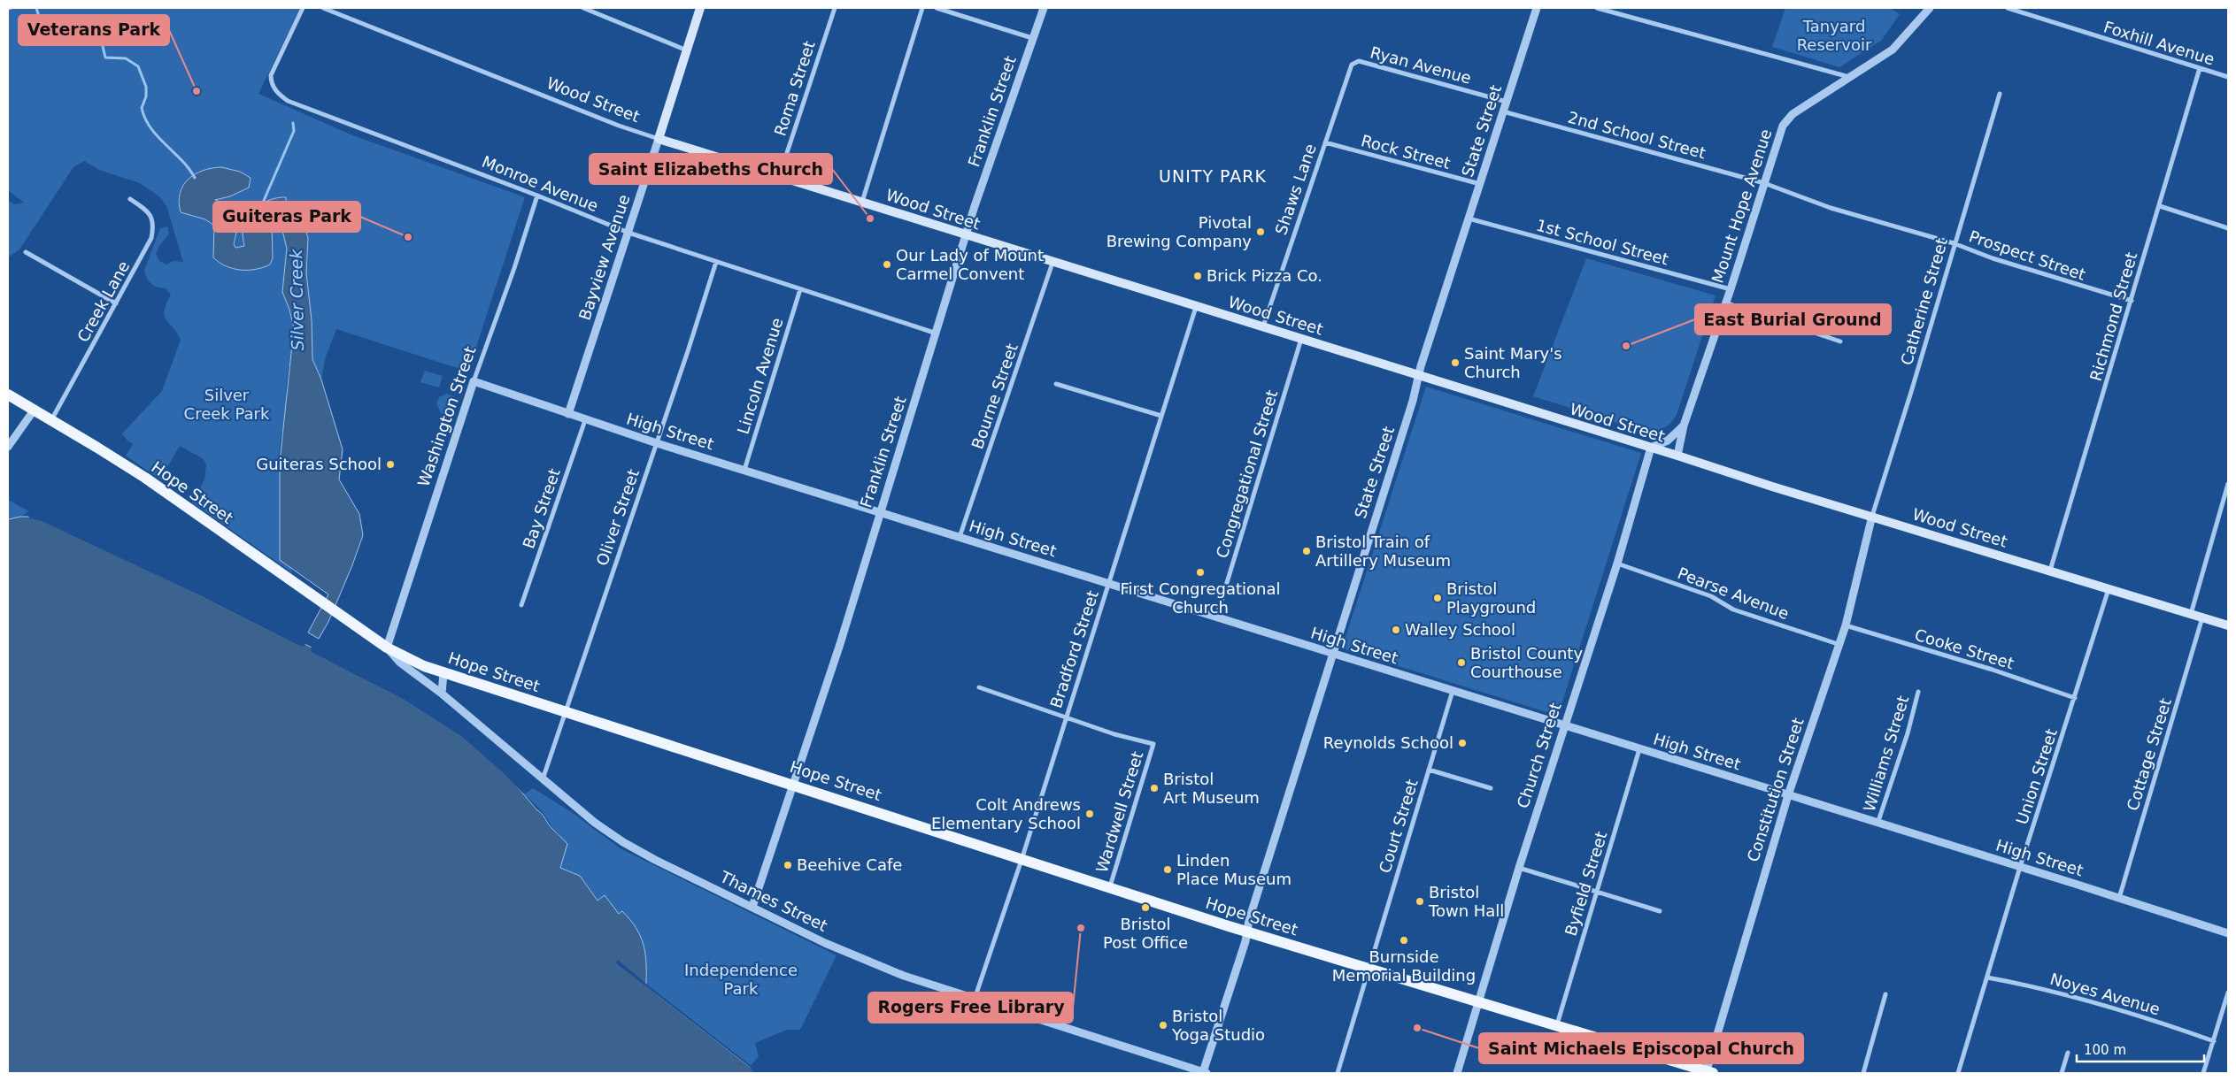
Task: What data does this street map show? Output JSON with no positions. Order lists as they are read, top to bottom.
{
  "streets": {
    "main road": ["Wood Street", "Bayview Avenue", "Hope Street"],
    "street": [
      "Foxhill Avenue",
      "Ryan Avenue",
      "Roma Street",
      "Franklin Street",
      "State Street",
      "2nd School Street",
      "Rock Street",
      "Monroe Avenue",
      "Shaws Lane",
      "Mount Hope Avenue",
      "1st School Street",
      "Prospect Street",
      "Creek Lane",
      "Catherine Street",
      "Richmond Street",
      "Lincoln Avenue",
      "Bourne Street",
      "Washington Street",
      "High Street",
      "Congregational Street",
      "Bay Street",
      "Oliver Street",
      "Pearse Avenue",
      "Bradford Street",
      "Cooke Street",
      "Williams Street",
      "Cottage Street",
      "Church Street",
      "Union Street",
      "Constitution Street",
      "Wardwell Street",
      "Court Street",
      "Byfield Street",
      "Thames Street",
      "Noyes Avenue"
    ]
  },
  "crossings": [
    ["Foxhill Avenue", "Richmond Street"],
    ["Ryan Avenue", "State Street"],
    ["Ryan Avenue", "Shaws Lane"],
    ["Roma Street", "Wood Street"],
    ["Wood Street", "Franklin Street"],
    ["Wood Street", "State Street"],
    ["Wood Street", "Shaws Lane"],
    ["Wood Street", "Mount Hope Avenue"],
    ["Wood Street", "Bayview Avenue"],
    ["Wood Street", "Catherine Street"],
    ["Wood Street", "Richmond Street"],
    ["Wood Street", "Bourne Street"],
    ["Wood Street", "Congregational Street"],
    ["Wood Street", "Bradford Street"],
    ["Wood Street", "Cottage Street"],
    ["Wood Street", "Church Street"],
    ["Wood Street", "Union Street"],
    ["Wood Street", "Constitution Street"],
    ["Franklin Street", "Monroe Avenue"],
    ["Franklin Street", "High Street"],
    ["Franklin Street", "Hope Street"],
    ["Franklin Street", "Thames Street"],
    ["State Street", "2nd School Street"],
    ["State Street", "Rock Street"],
    ["State Street", "1st School Street"],
    ["State Street", "High Street"],
    ["State Street", "Hope Street"],
    ["State Street", "Thames Street"],
    ["2nd School Street", "Mount Hope Avenue"],
    ["2nd School Street", "Prospect Street"],
    ["Rock Street", "Shaws Lane"],
    ["Monroe Avenue", "Bayview Avenue"],
    ["Monroe Avenue", "Lincoln Avenue"],
    ["Monroe Avenue", "Washington Street"],
    ["Monroe Avenue", "Oliver Street"],
    ["Mount Hope Avenue", "1st School Street"],
    ["Mount Hope Avenue", "Prospect Street"],
    ["Mount Hope Avenue", "Church Street"],
    ["Prospect Street", "Catherine Street"],
    ["Prospect Street", "Richmond Street"],
    ["Bayview Avenue", "High Street"],
    ["Creek Lane", "Hope Street"],
    ["Catherine Street", "Constitution Street"],
    ["Lincoln Avenue", "High Street"],
    ["Bourne Street", "High Street"],
    ["Washington Street", "High Street"],
    ["Washington Street", "Hope Street"],
    ["Washington Street", "Thames Street"],
    ["High Street", "Congregational Street"],
    ["High Street", "Bay Street"],
    ["High Street", "Oliver Street"],
    ["High Street", "Bradford Street"],
    ["High Street", "Williams Street"],
    ["High Street", "Cottage Street"],
    ["High Street", "Church Street"],
    ["High Street", "Union Street"],
    ["High Street", "Constitution Street"],
    ["High Street", "Court Street"],
    ["High Street", "Byfield Street"],
    ["Hope Street", "Oliver Street"],
    ["Hope Street", "Bradford Street"],
    ["Hope Street", "Church Street"],
    ["Hope Street", "Constitution Street"],
    ["Hope Street", "Wardwell Street"],
    ["Hope Street", "Court Street"],
    ["Hope Street", "Byfield Street"],
    ["Hope Street", "Thames Street"],
    ["Oliver Street", "Thames Street"],
    ["Pearse Avenue", "Church Street"],
    ["Pearse Avenue", "Constitution Street"],
    ["Bradford Street", "Wardwell Street"],
    ["Bradford Street", "Thames Street"],
    ["Cooke Street", "Union Street"],
    ["Cooke Street", "Constitution Street"],
    ["Union Street", "Noyes Avenue"]
  ],
  "districts": ["UNITY PARK"],
  "water": ["Silver Creek"],
  "parks": ["Tanyard Reservoir", "Silver Creek Park", "Independence Park"],
  "places": [
    "Veterans Park",
    "Saint Elizabeths Church",
    "Pivotal Brewing Company",
    "Guiteras Park",
    "Our Lady of Mount Carmel Convent",
    "Brick Pizza Co.",
    "East Burial Ground",
    "Saint Mary's Church",
    "Guiteras School",
    "Bristol Train of Artillery Museum",
    "First Congregational Church",
    "Bristol Playground",
    "Walley School",
    "Bristol County Courthouse",
    "Reynolds School",
    "Bristol Art Museum",
    "Colt Andrews Elementary School",
    "Beehive Cafe",
    "Linden Place Museum",
    "Bristol Town Hall",
    "Bristol Post Office",
    "Rogers Free Library",
    "Burnside Memorial Building",
    "Bristol Yoga Studio",
    "Saint Michaels Episcopal Church"
  ],
  "scale_bar": "100 m"
}
